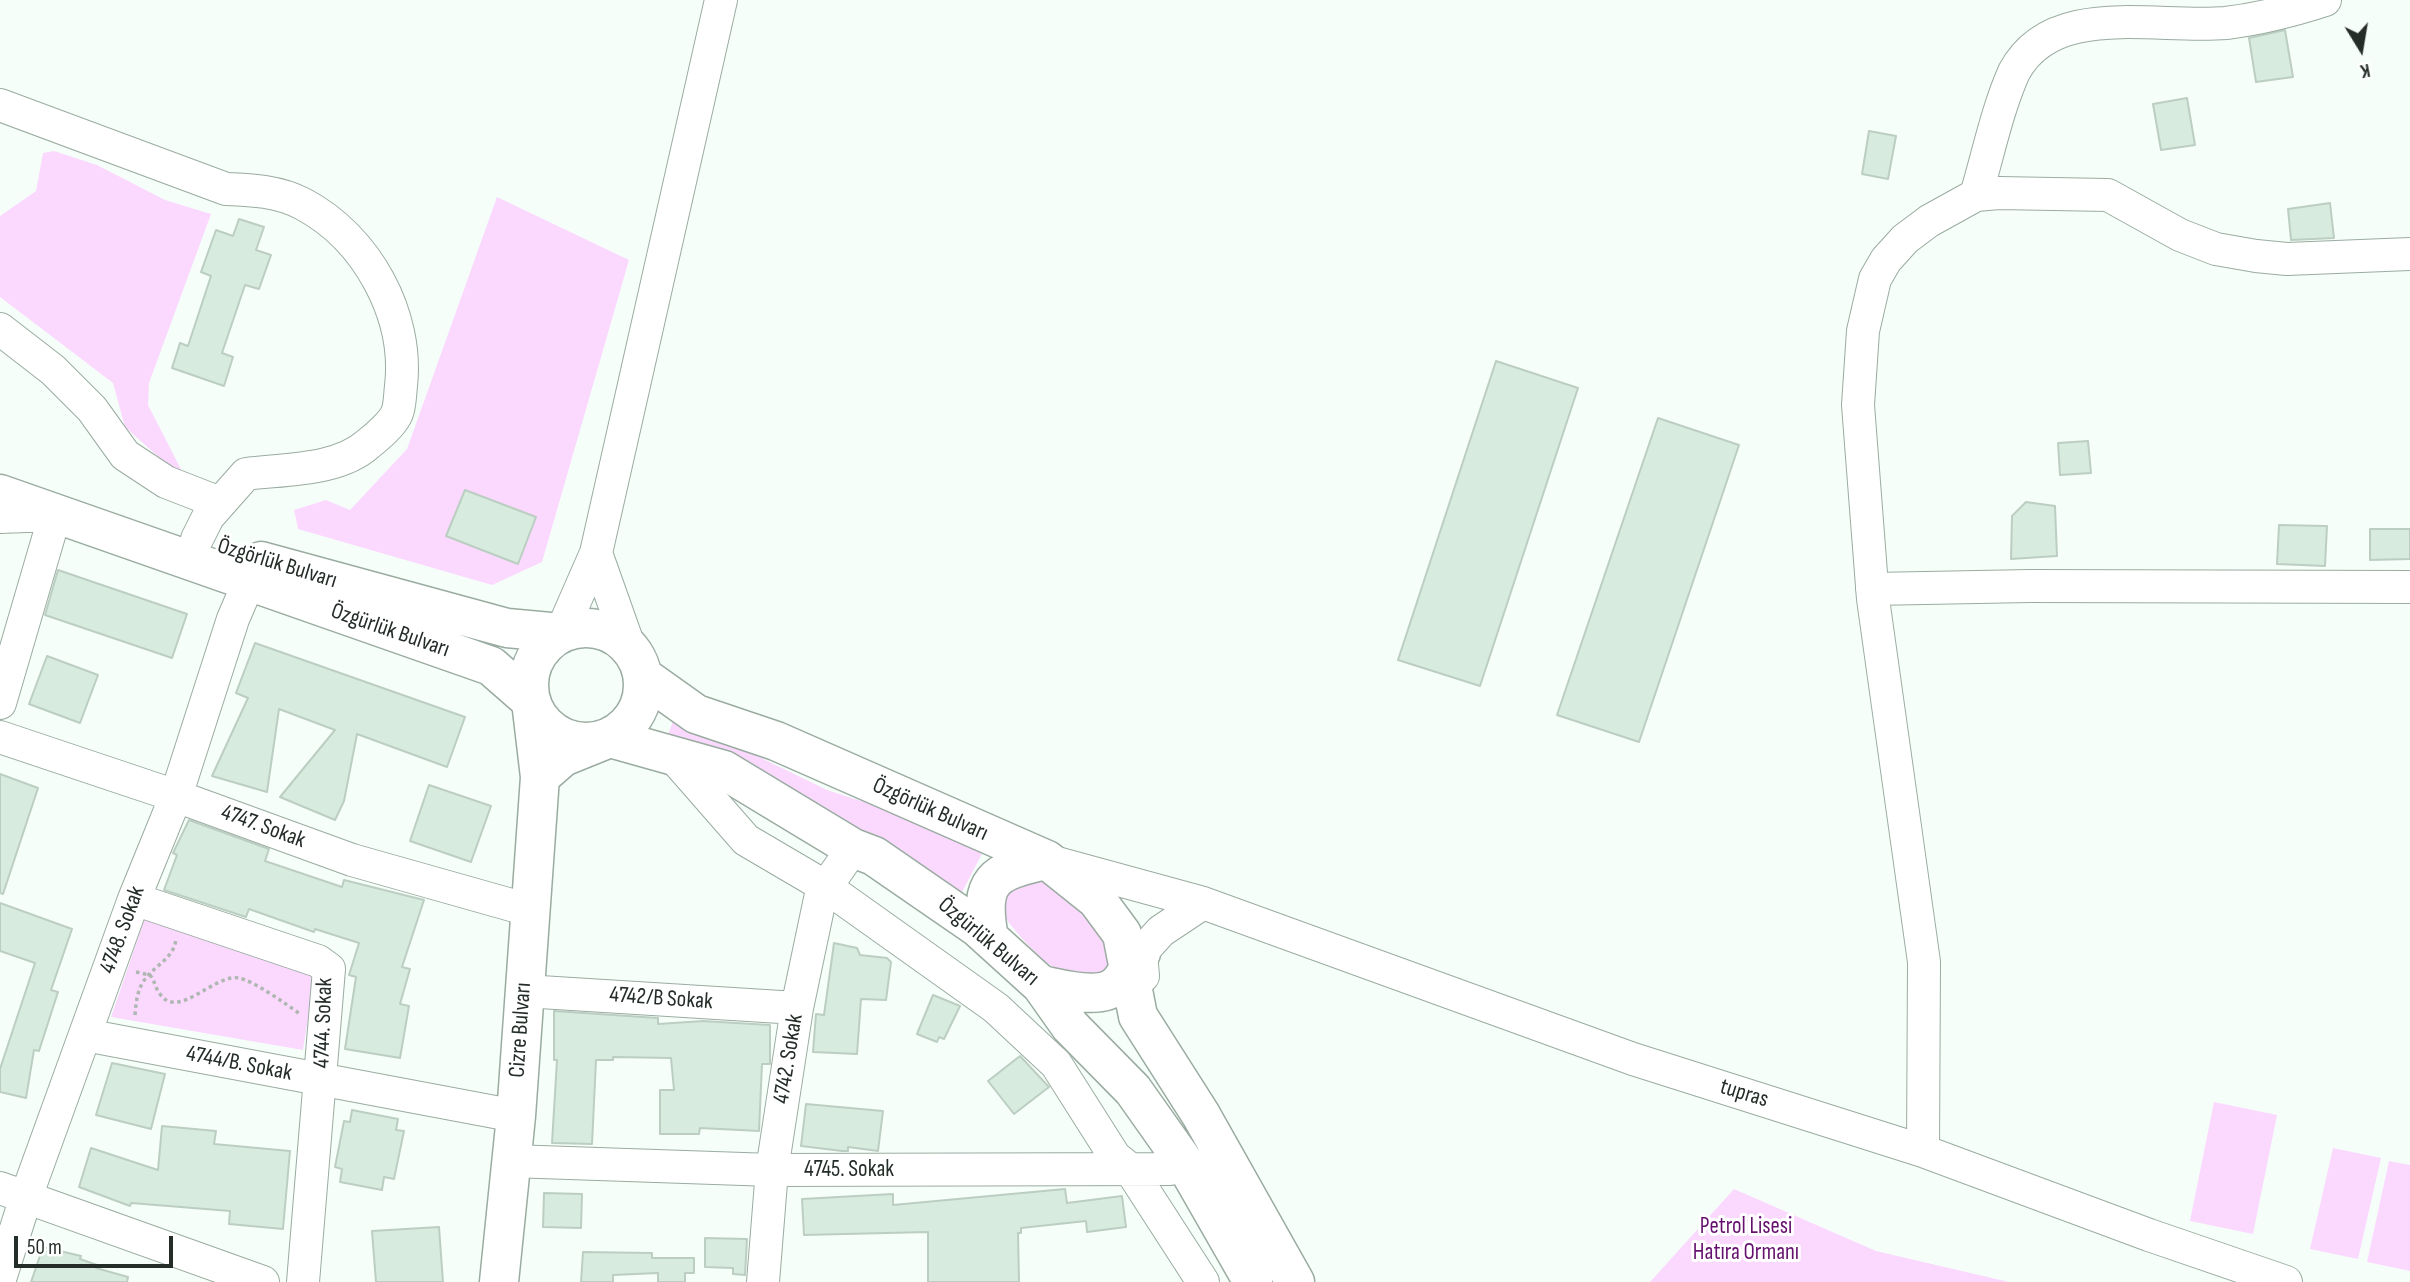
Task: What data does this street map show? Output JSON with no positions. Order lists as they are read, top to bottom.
{
  "streets": {
    "main road": ["Özgörlük Bulvarı", "Özgürlük Bulvarı", "Cizre Bulvarı"],
    "street": [
      "4747. Sokak",
      "4748. Sokak",
      "4742/B Sokak",
      "4744. Sokak",
      "4742. Sokak",
      "4744/B. Sokak",
      "tupras",
      "4745. Sokak"
    ]
  },
  "crossings": [
    ["Özgörlük Bulvarı", "Özgürlük Bulvarı"],
    ["Özgörlük Bulvarı", "Cizre Bulvarı"],
    ["Özgörlük Bulvarı", "tupras"],
    ["Özgürlük Bulvarı", "4748. Sokak"],
    ["Özgürlük Bulvarı", "Cizre Bulvarı"],
    ["Özgürlük Bulvarı", "4742. Sokak"],
    ["Özgürlük Bulvarı", "tupras"],
    ["Özgürlük Bulvarı", "4745. Sokak"],
    ["4747. Sokak", "4748. Sokak"],
    ["4747. Sokak", "Cizre Bulvarı"],
    ["4748. Sokak", "4744. Sokak"],
    ["4748. Sokak", "4744/B. Sokak"],
    ["4742/B Sokak", "Cizre Bulvarı"],
    ["4742/B Sokak", "4742. Sokak"],
    ["4744. Sokak", "4744/B. Sokak"],
    ["Cizre Bulvarı", "4744/B. Sokak"],
    ["Cizre Bulvarı", "4745. Sokak"],
    ["4742. Sokak", "4745. Sokak"]
  ],
  "parks": ["Petrol Lisesi Hatıra Ormanı"],
  "scale_bar": "50 m",
  "north": "bottom"
}
